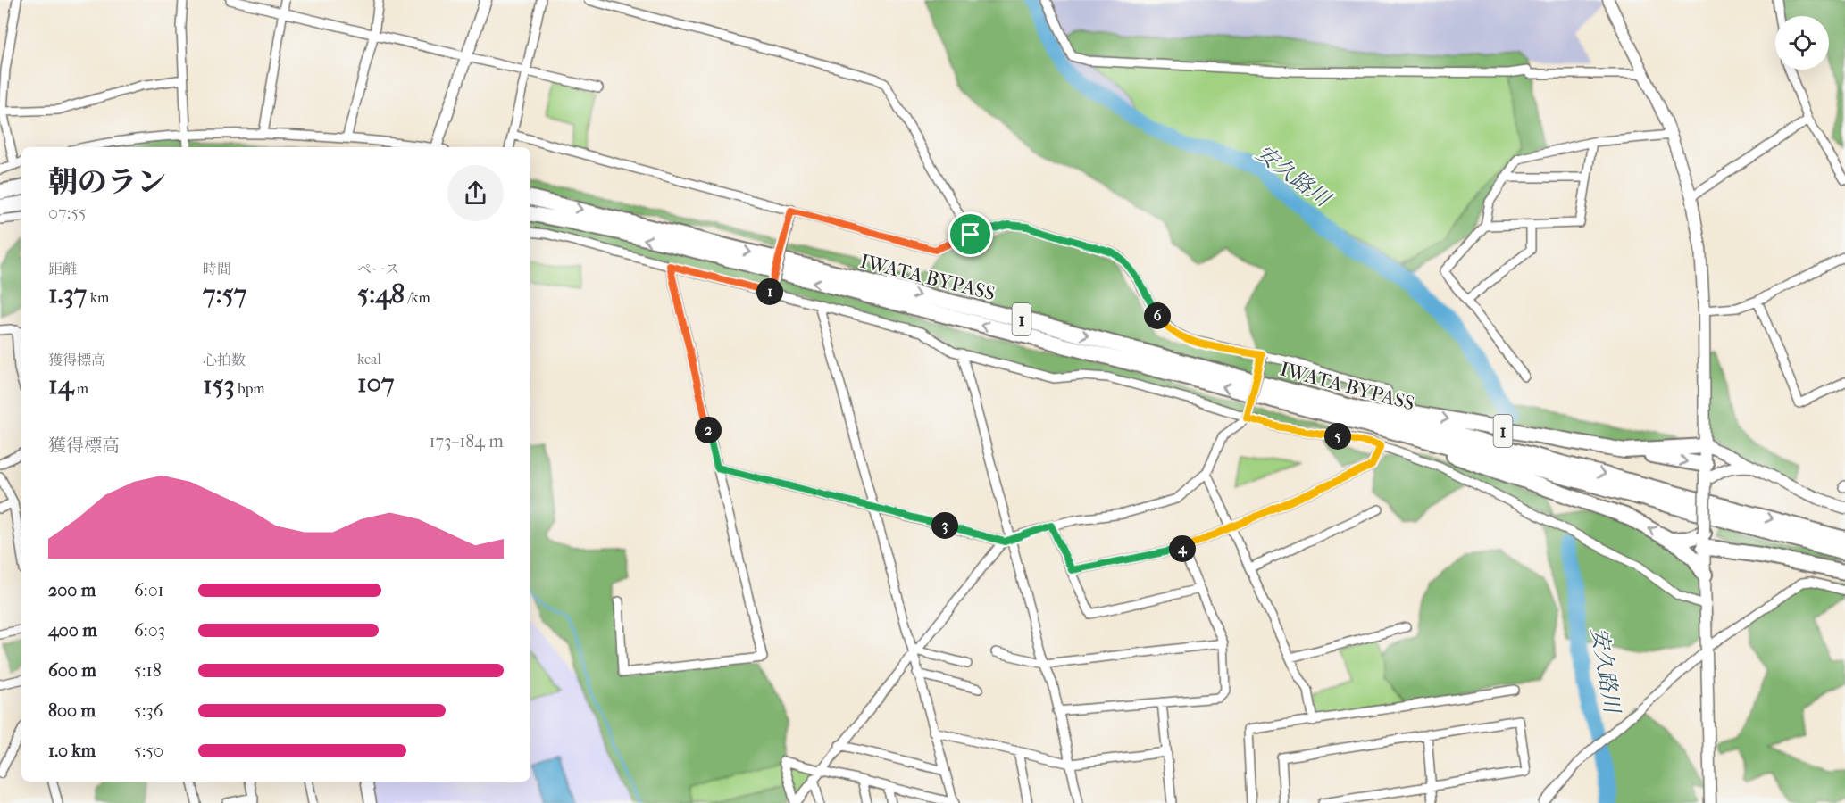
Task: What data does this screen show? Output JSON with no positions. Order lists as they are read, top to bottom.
{
  "streets": {
    "highway": ["IWATA BYPASS", "1"]
  },
  "crossings": [
    ["IWATA BYPASS", "1"]
  ],
  "water": ["安久路川"],
  "page": {
    "heading": ["朝のラン", "07:55"],
    "stats": [
      ["距離", "1.37 km"],
      ["時間", "7:57"],
      ["ペース", "5:48 /km"],
      ["獲得標高", "14 m"],
      ["心拍数", "153 bpm"],
      ["kcal", "107"]
    ],
    "pins": [
      "1",
      "6",
      "2",
      "5",
      "3",
      "4"
    ],
    "chart": ["獲得標高", "173–184 m"],
    "list": [
      {
        "name": "200 m",
        "note": "6:01"
      },
      {
        "name": "400 m",
        "note": "6:03"
      },
      {
        "name": "600 m",
        "note": "5:18"
      },
      {
        "name": "800 m",
        "note": "5:36"
      },
      {
        "name": "1.0 km",
        "note": "5:50"
      }
    ]
  }
}
